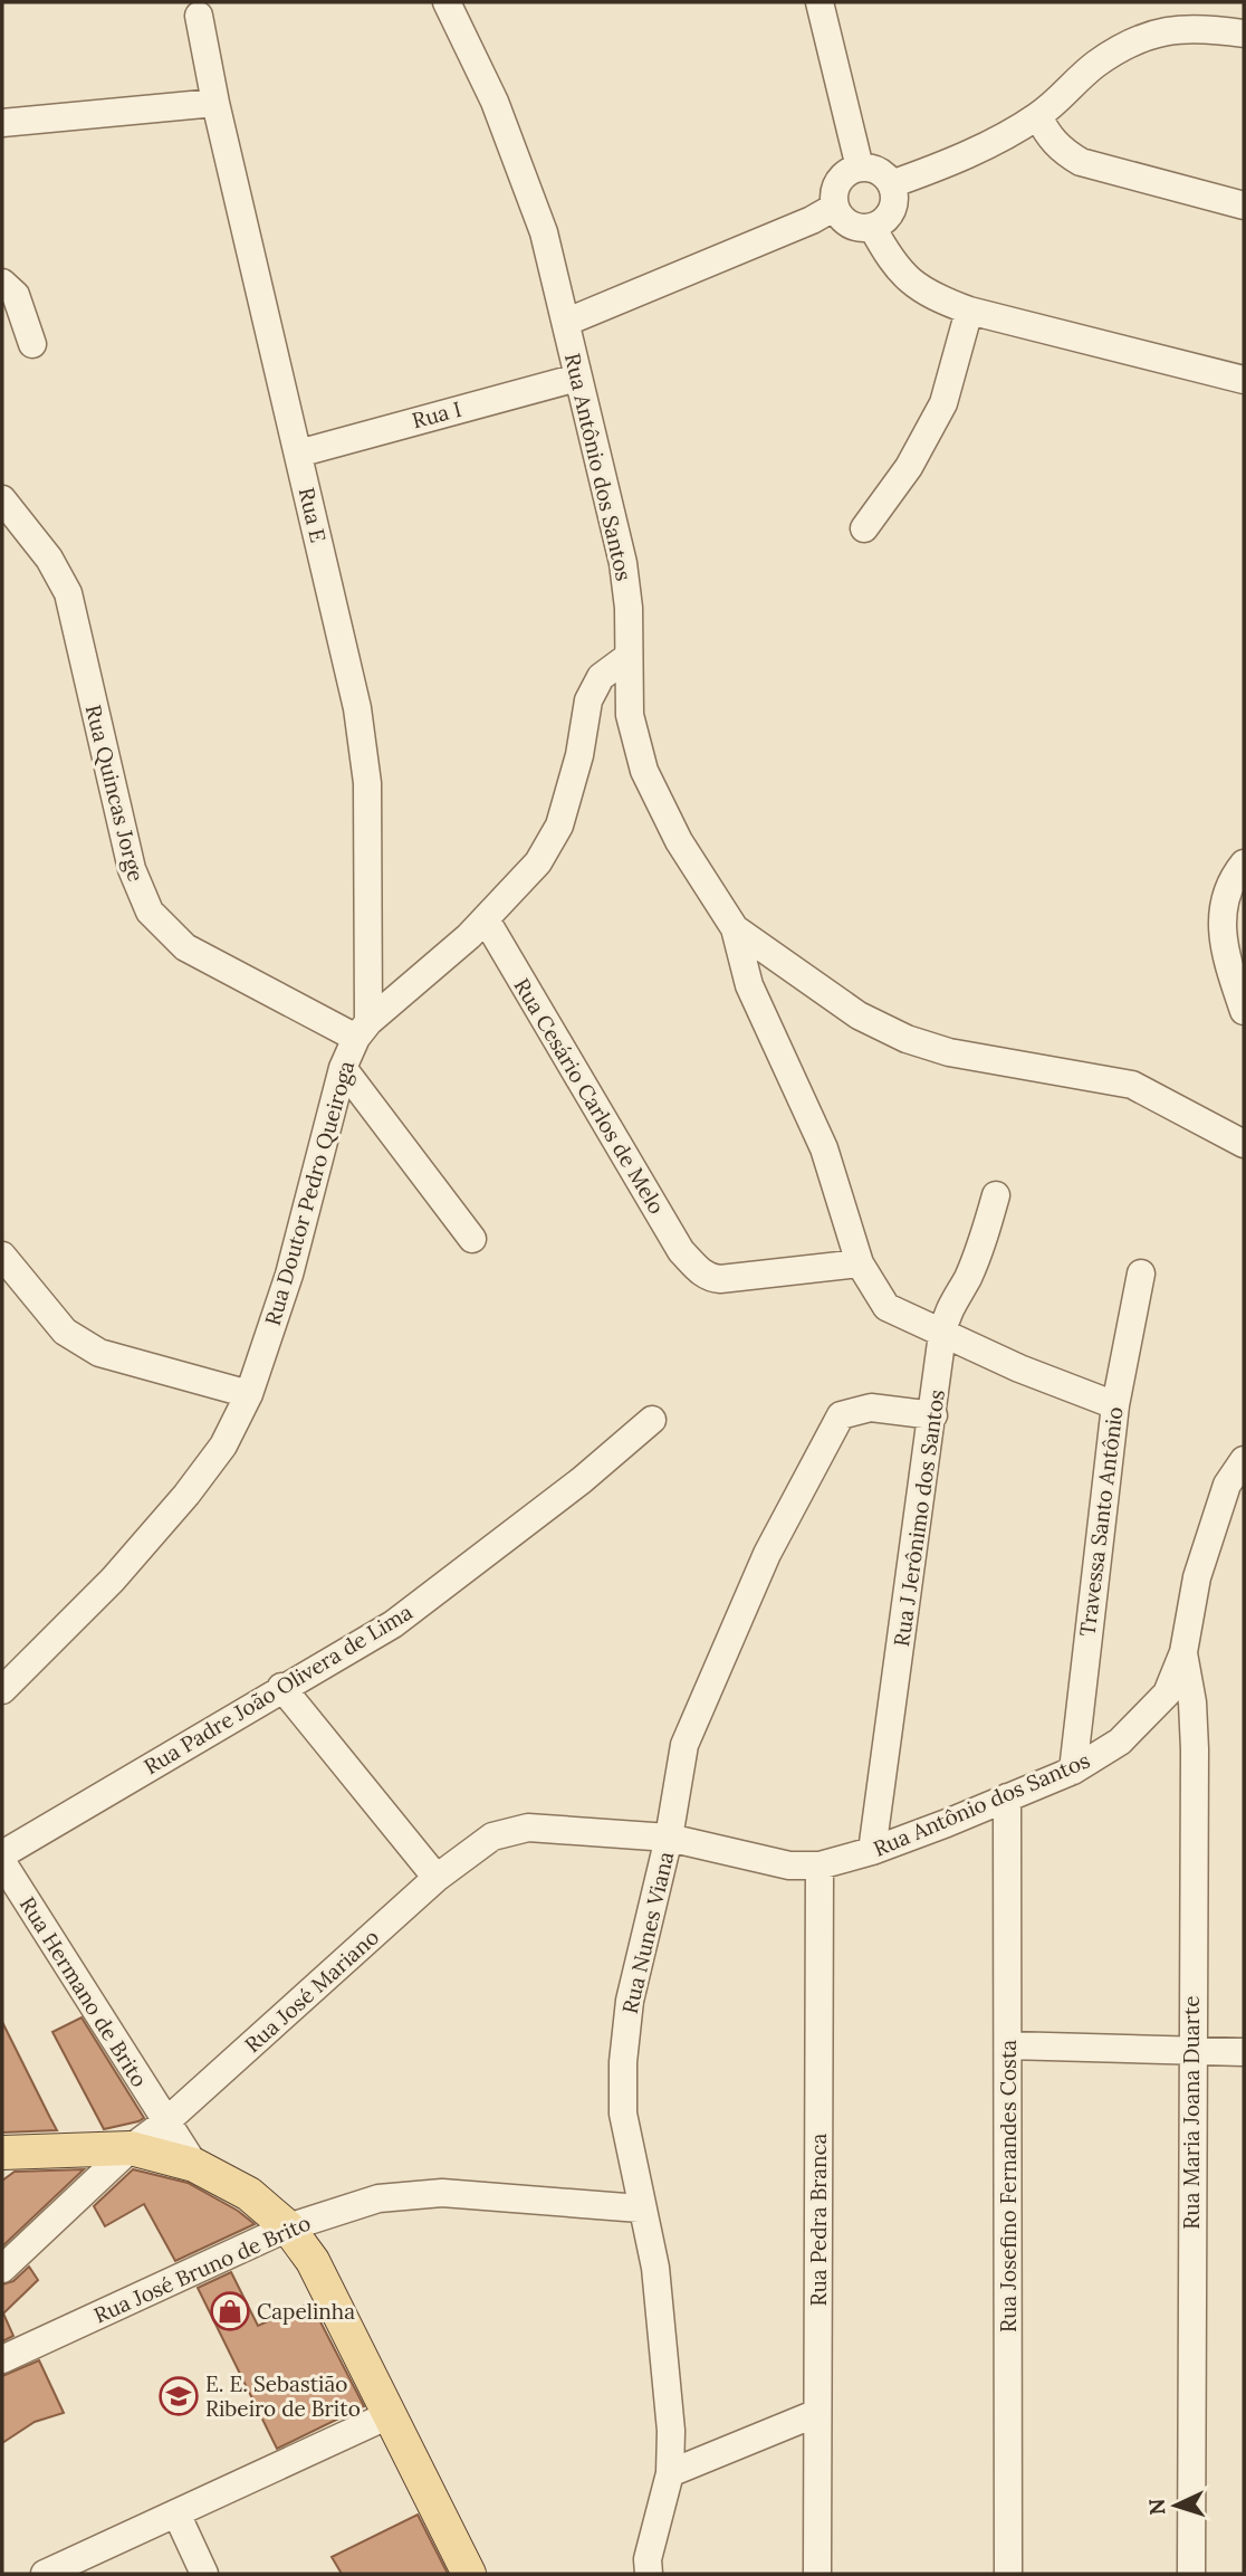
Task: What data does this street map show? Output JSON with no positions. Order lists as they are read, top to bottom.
{
  "streets": {
    "street": [
      "Rua I",
      "Rua Antônio dos Santos",
      "Rua E",
      "Rua Quincas Jorge",
      "Rua Cesário Carlos de Melo",
      "Rua Doutor Pedro Queiroga",
      "Rua J Jerônimo dos Santos",
      "Travessa Santo Antônio",
      "Rua Padre João Olivera de Lima",
      "Rua Nunes Viana",
      "Rua José Mariano",
      "Rua Hermano de Brito",
      "Rua Maria Joana Duarte",
      "Rua Josefino Fernandes Costa",
      "Rua Pedra Branca",
      "Rua José Bruno de Brito"
    ]
  },
  "crossings": [
    ["Rua I", "Rua Antônio dos Santos"],
    ["Rua I", "Rua E"],
    ["Rua Antônio dos Santos", "Rua Doutor Pedro Queiroga"],
    ["Rua Antônio dos Santos", "Rua J Jerônimo dos Santos"],
    ["Rua Antônio dos Santos", "Travessa Santo Antônio"],
    ["Rua Antônio dos Santos", "Rua Nunes Viana"],
    ["Rua Antônio dos Santos", "Rua José Mariano"],
    ["Rua Antônio dos Santos", "Rua Maria Joana Duarte"],
    ["Rua Antônio dos Santos", "Rua Josefino Fernandes Costa"],
    ["Rua Antônio dos Santos", "Rua Pedra Branca"],
    ["Rua E", "Rua Quincas Jorge"],
    ["Rua E", "Rua Doutor Pedro Queiroga"],
    ["Rua Quincas Jorge", "Rua Doutor Pedro Queiroga"],
    ["Rua Cesário Carlos de Melo", "Rua Doutor Pedro Queiroga"],
    ["Rua J Jerônimo dos Santos", "Rua Nunes Viana"],
    ["Rua Nunes Viana", "Rua José Mariano"],
    ["Rua Nunes Viana", "Rua José Bruno de Brito"],
    ["Rua José Mariano", "Rua Hermano de Brito"]
  ],
  "places": {
    "shop": ["Capelinha"],
    "school or university": ["E. E. Sebastião Ribeiro de Brito"]
  },
  "north": "left"
}
